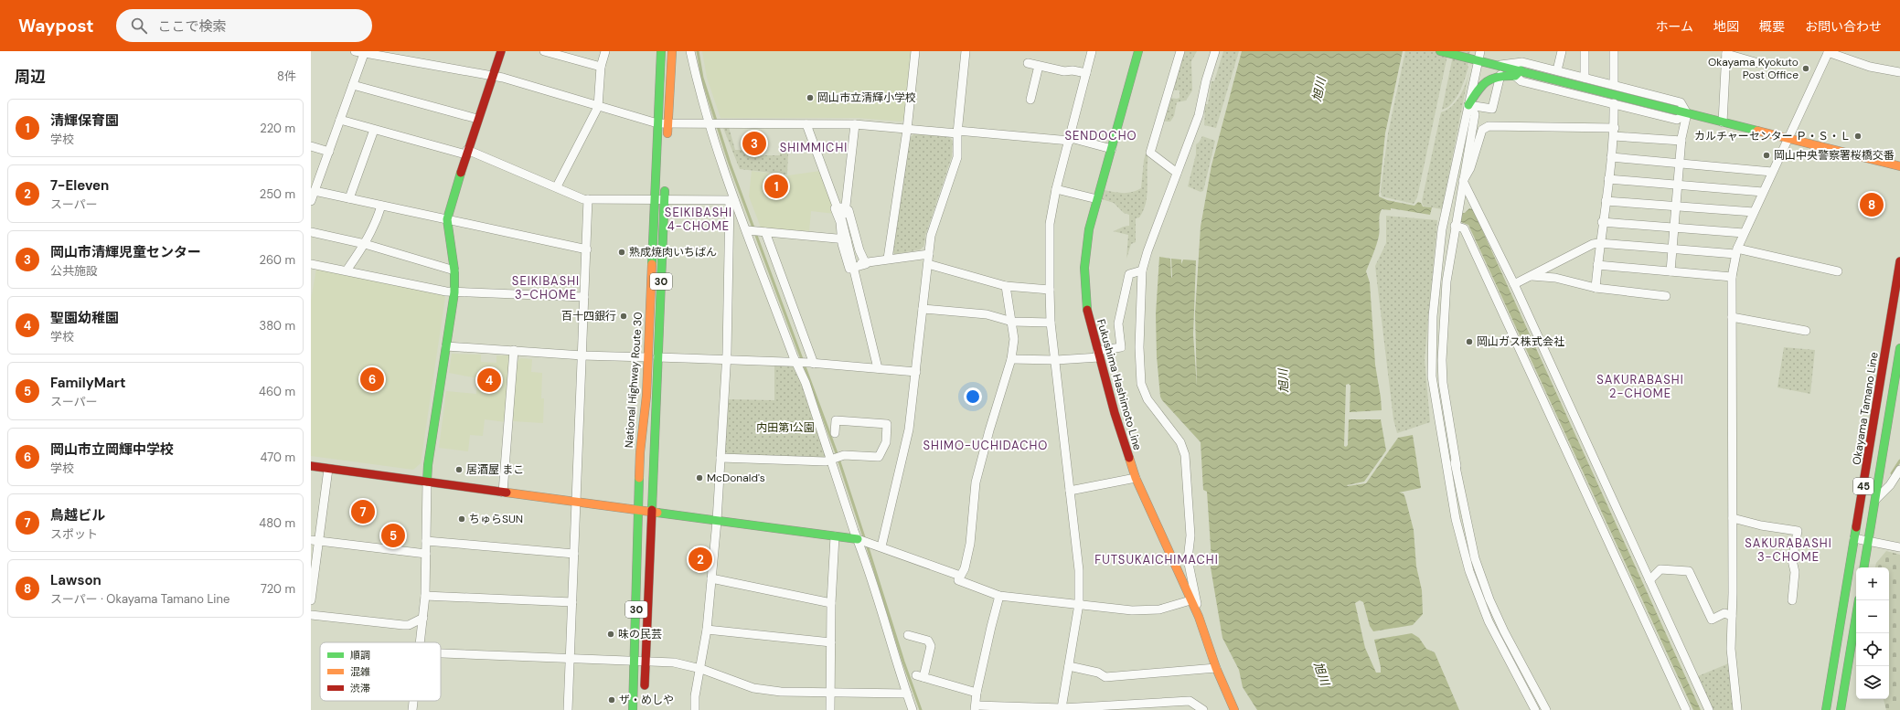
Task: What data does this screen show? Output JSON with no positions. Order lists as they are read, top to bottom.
{
  "streets": {
    "main road": [
      "30",
      "National Highway Route 30",
      "Fukushima Hashimoto Line",
      "Okayama Tamano Line",
      "45"
    ]
  },
  "districts": [
    "SENDOCHO",
    "SHIMMICHI",
    "SEIKIBASHI 4-CHOME",
    "SEIKIBASHI 3-CHOME",
    "SAKURABASHI 2-CHOME",
    "SHIMO-UCHIDACHO",
    "SAKURABASHI 3-CHOME",
    "FUTSUKAICHIMACHI"
  ],
  "water": ["旭川"],
  "parks": ["内田第1公園"],
  "places": [
    "Okayama Kyokuto Post Office",
    "岡山市立清輝小学校",
    "カルチャーセンター Ｐ・Ｓ・Ｌ",
    "岡山中央警察署桜橋交番",
    "熟成焼肉いちばん",
    "百十四銀行",
    "岡山ガス株式会社",
    "居酒屋 まこ",
    "McDonald's",
    "ちゅらSUN",
    "味の民芸",
    "ザ・めしや"
  ],
  "legend": ["順調", "混雑", "渋滞"],
  "page": {
    "header": "Waypost",
    "search": "ここで検索",
    "nav": [
      "ホーム",
      "地図",
      "概要",
      "お問い合わせ"
    ],
    "heading": ["周辺", "8件"],
    "list": [
      {
        "mark": "1",
        "name": "清輝保育園",
        "note": "学校",
        "value": "220 m"
      },
      {
        "mark": "2",
        "name": "7-Eleven",
        "note": "スーパー",
        "value": "250 m"
      },
      {
        "mark": "3",
        "name": "岡山市清輝児童センター",
        "note": "公共施設",
        "value": "260 m"
      },
      {
        "mark": "4",
        "name": "聖園幼稚園",
        "note": "学校",
        "value": "380 m"
      },
      {
        "mark": "5",
        "name": "FamilyMart",
        "note": "スーパー",
        "value": "460 m"
      },
      {
        "mark": "6",
        "name": "岡山市立岡輝中学校",
        "note": "学校",
        "value": "470 m"
      },
      {
        "mark": "7",
        "name": "鳥越ビル",
        "note": "スポット",
        "value": "480 m"
      },
      {
        "mark": "8",
        "name": "Lawson",
        "note": "スーパー · Okayama Tamano Line",
        "value": "720 m"
      }
    ],
    "pins": [
      "3",
      "1",
      "8",
      "6",
      "4",
      "7",
      "5",
      "2"
    ],
    "map_buttons": ["+", "−"]
  }
}
